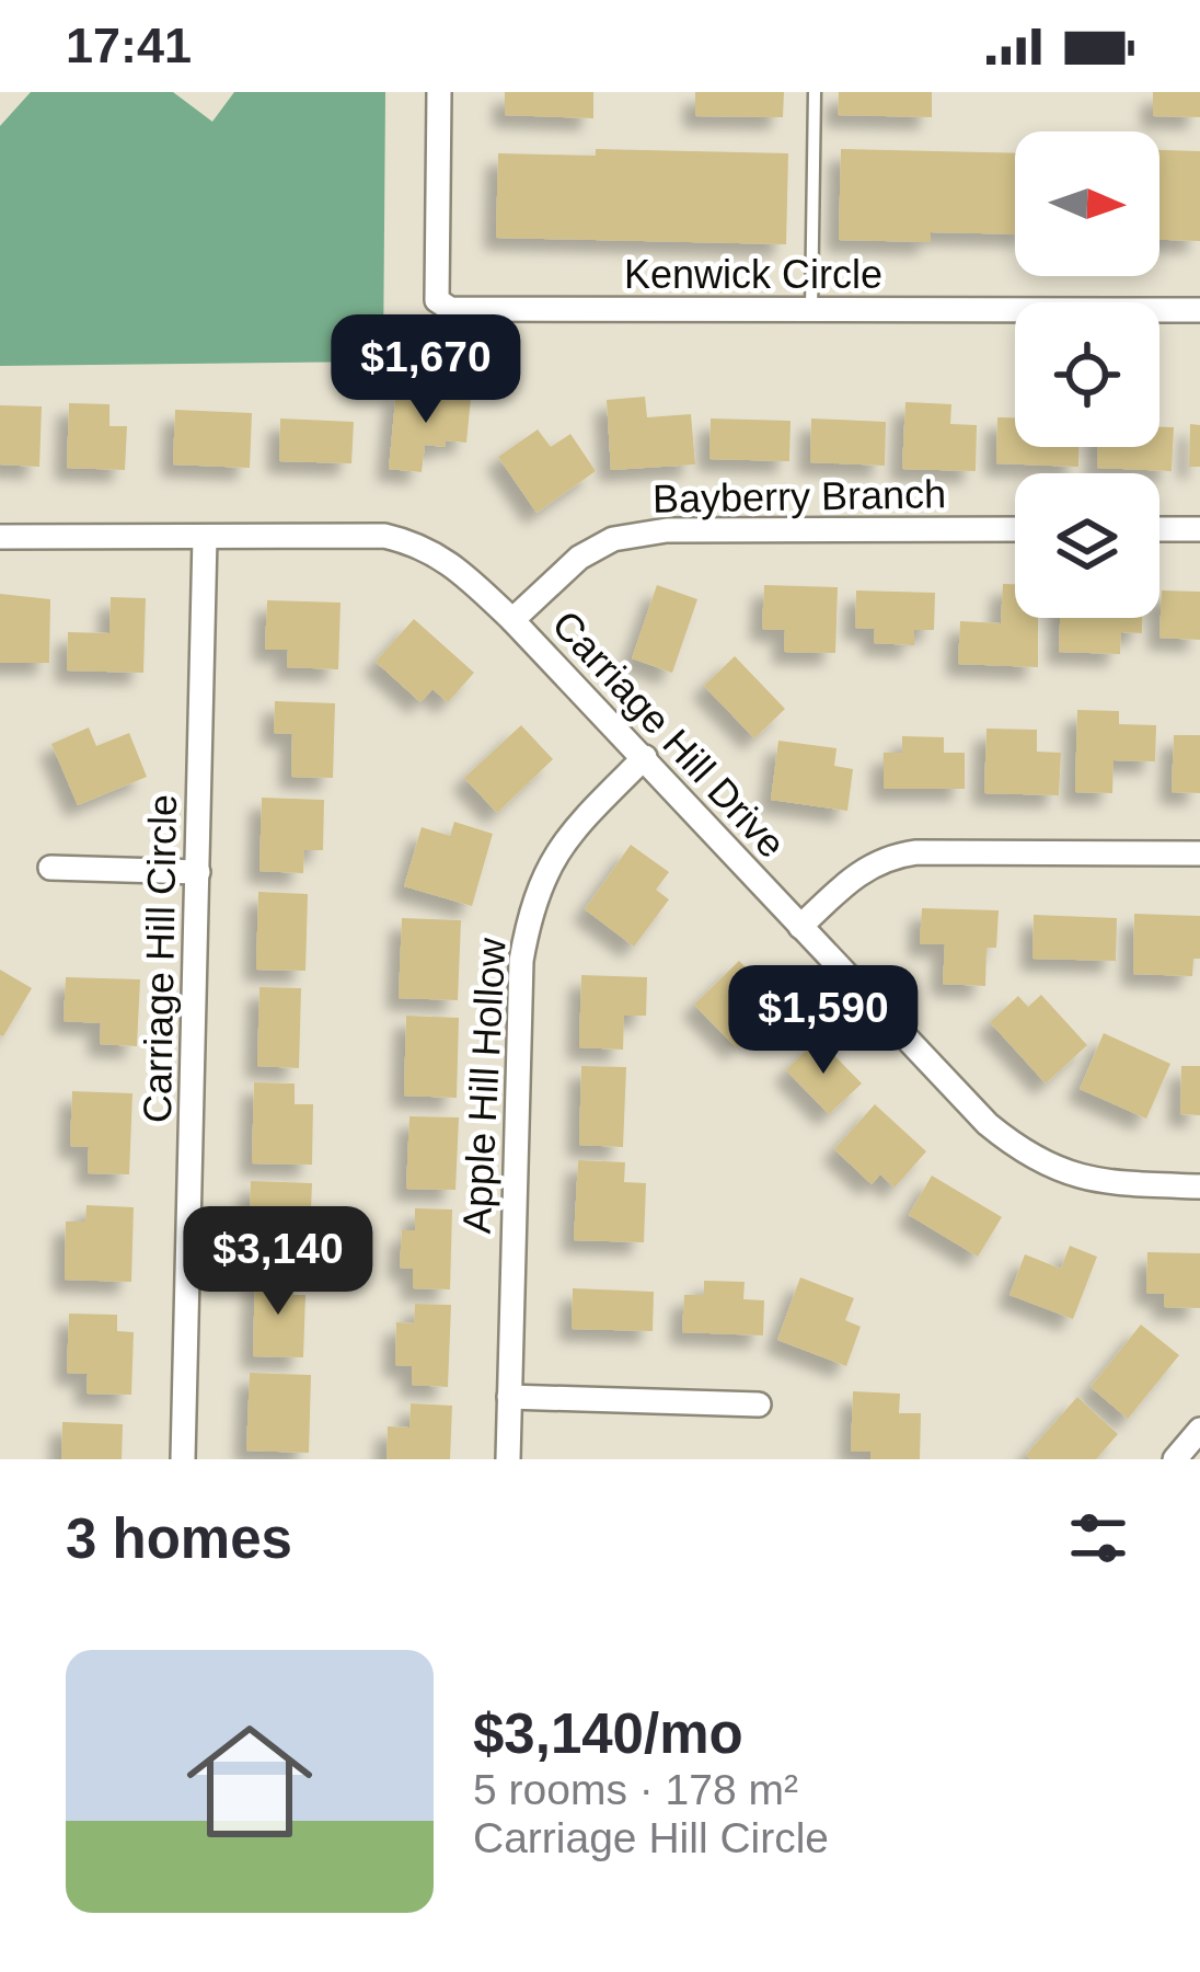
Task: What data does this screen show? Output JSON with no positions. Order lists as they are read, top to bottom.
{
  "streets": {
    "street": [
      "Kenwick Circle",
      "Bayberry Branch",
      "Carriage Hill Drive",
      "Carriage Hill Circle",
      "Apple Hill Hollow"
    ]
  },
  "crossings": [
    ["Bayberry Branch", "Carriage Hill Drive"],
    ["Carriage Hill Drive", "Carriage Hill Circle"],
    ["Carriage Hill Drive", "Apple Hill Hollow"]
  ],
  "north": "right",
  "page": {
    "status": "17:41",
    "price": ["$1,670", "$1,590", "$3,140"],
    "heading": "3 homes",
    "list": [
      {
        "name": "$3,140/mo",
        "note": "5 rooms · 178 m² · Carriage Hill Circle"
      }
    ]
  }
}
